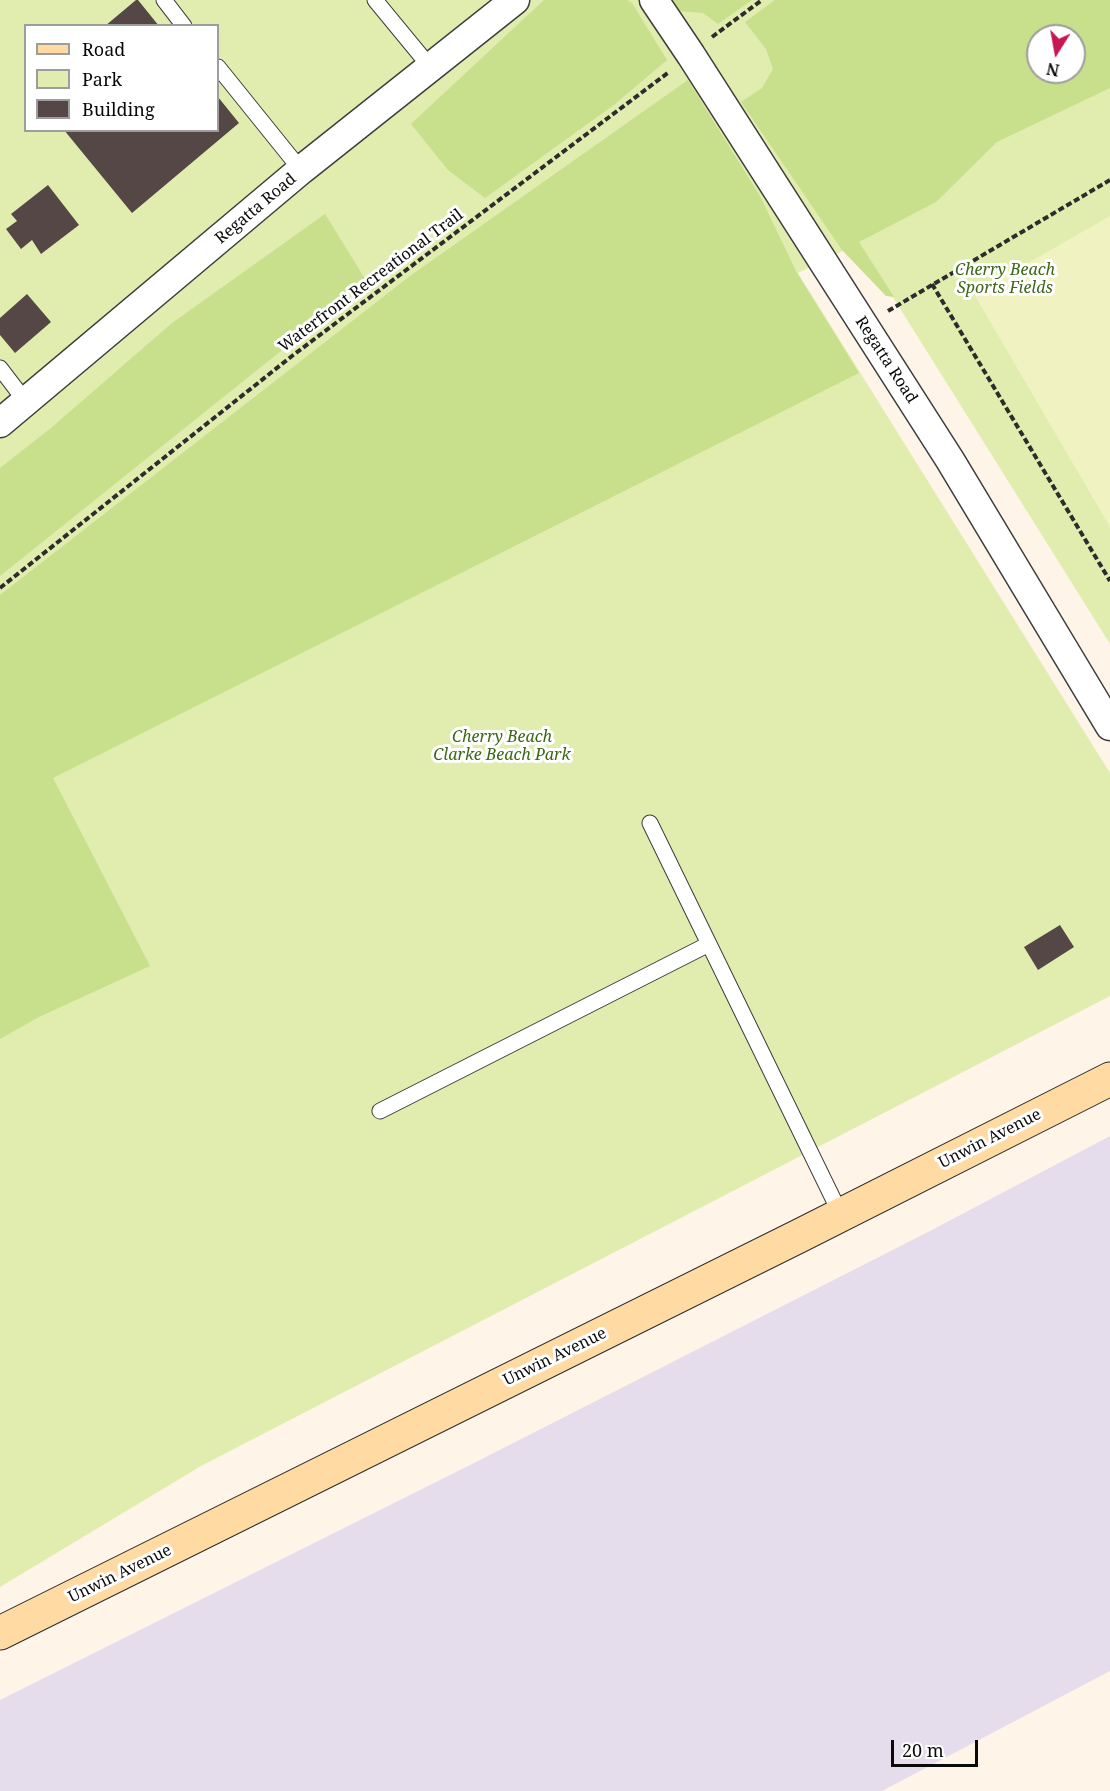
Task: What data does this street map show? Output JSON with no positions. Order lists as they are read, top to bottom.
{
  "streets": {
    "street": ["Regatta Road", "Unwin Avenue"],
    "path": ["Waterfront Recreational Trail"]
  },
  "crossings": [
    ["Regatta Road", "Waterfront Recreational Trail"]
  ],
  "parks": ["Cherry Beach Sports Fields", "Cherry Beach Clarke Beach Park"],
  "legend": ["Road", "Park", "Building"],
  "scale_bar": "20 m",
  "north": "bottom"
}
